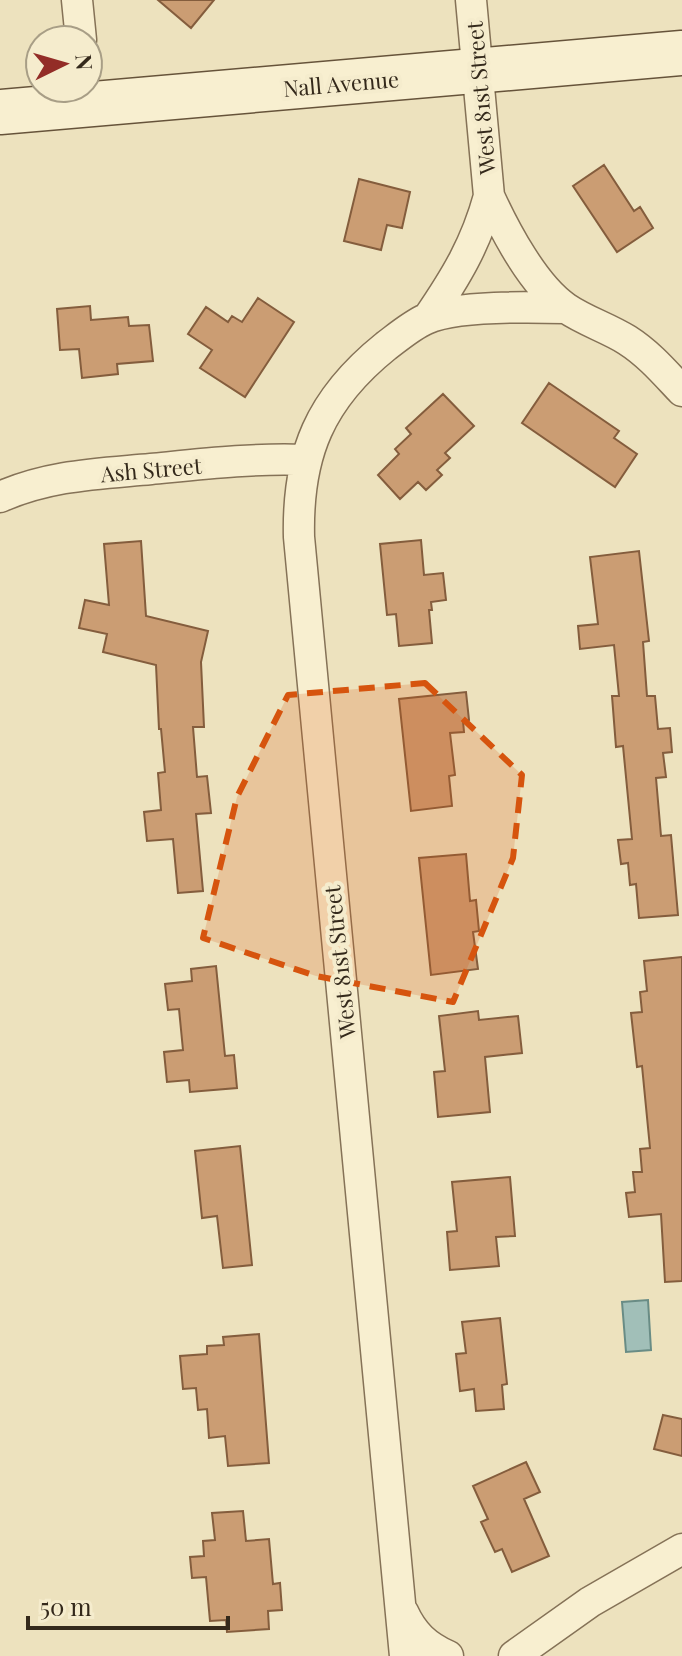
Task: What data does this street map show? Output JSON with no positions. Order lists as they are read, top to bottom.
{
  "streets": {
    "main road": ["Nall Avenue"],
    "street": ["West 81st Street", "Ash Street"]
  },
  "crossings": [
    ["Nall Avenue", "West 81st Street"],
    ["West 81st Street", "Ash Street"]
  ],
  "scale_bar": "50 m",
  "north": "right"
}
